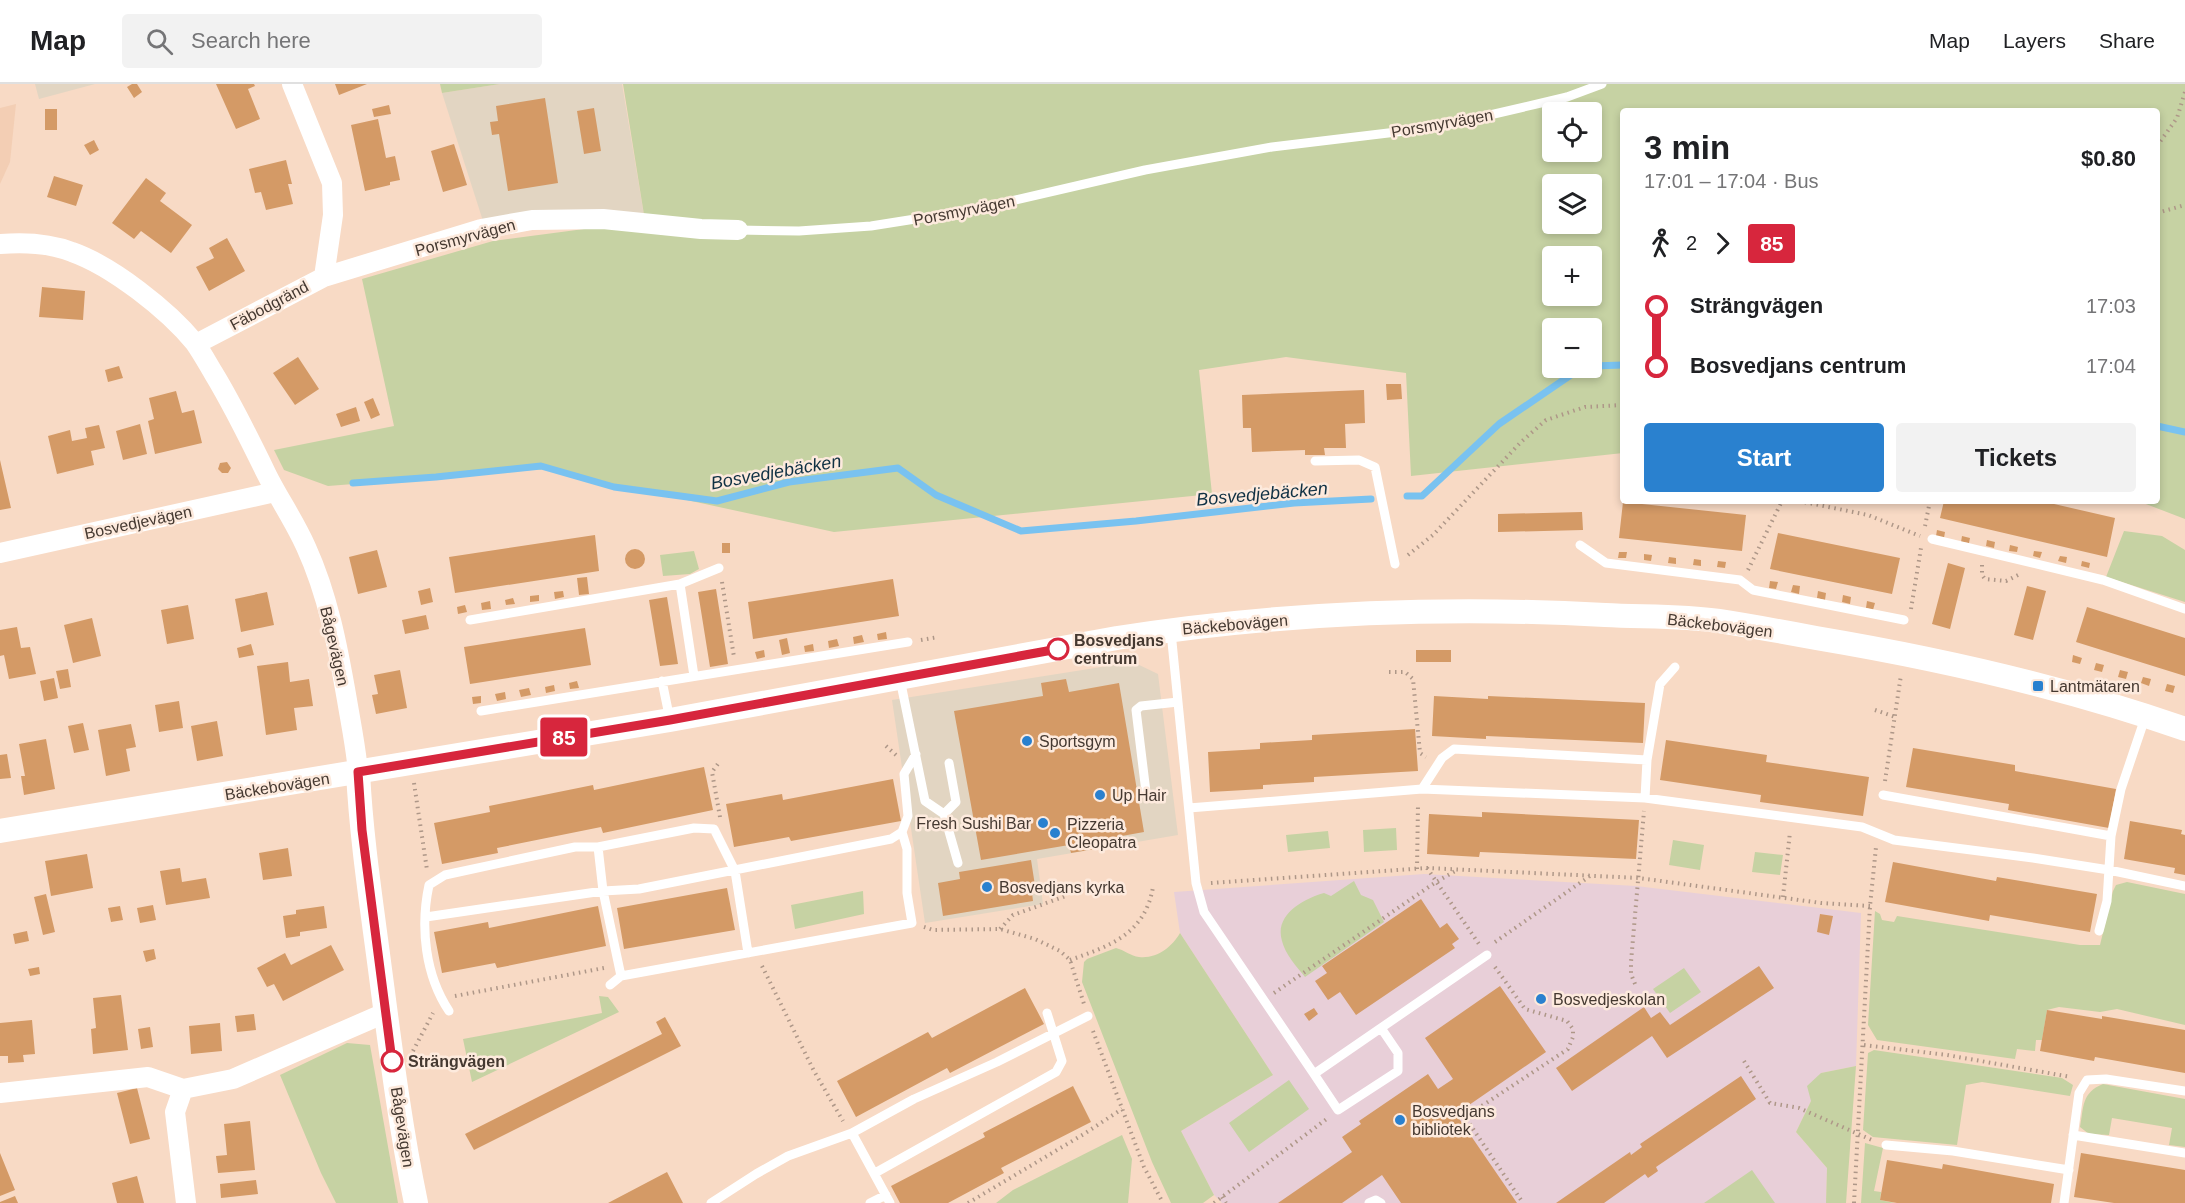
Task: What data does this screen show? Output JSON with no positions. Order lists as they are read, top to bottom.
{
  "streets": {
    "street": [
      "Porsmyrvägen",
      "Fäbodgränd",
      "Bosvedjevägen",
      "Bäckebovägen",
      "Bågevägen"
    ]
  },
  "crossings": [
    ["Porsmyrvägen", "Fäbodgränd"],
    ["Fäbodgränd", "Bågevägen"],
    ["Bosvedjevägen", "Bågevägen"],
    ["Bäckebovägen", "Bågevägen"]
  ],
  "water": ["Bosvedjebäcken"],
  "places": {
    "other": [
      "Bosvedjans centrum",
      "Sportsgym",
      "Up Hair",
      "Fresh Sushi Bar",
      "Pizzeria Cleopatra",
      "Bosvedjans kyrka",
      "Bosvedjeskolan",
      "Strängvägen",
      "Bosvedjans bibliotek"
    ],
    "transit": ["Lantmätaren"]
  },
  "lines": ["bus line 85"],
  "page": {
    "header": "Map",
    "search": "Search here",
    "nav": ["Map", "Layers", "Share"],
    "on_map": "85",
    "map_buttons": ["+", "−"],
    "heading": ["3 min", "17:01 – 17:04 · Bus", "$0.80"],
    "legs": ["2", "85"],
    "list": [
      {
        "name": "Strängvägen",
        "value": "17:03"
      },
      {
        "name": "Bosvedjans centrum",
        "value": "17:04"
      }
    ],
    "buttons": ["Start", "Tickets"]
  }
}
